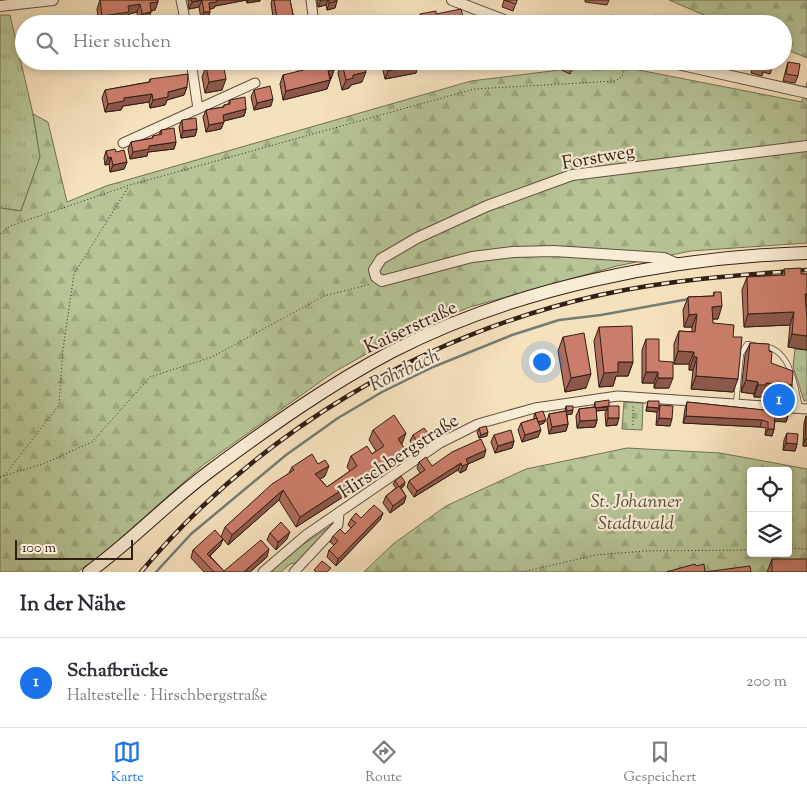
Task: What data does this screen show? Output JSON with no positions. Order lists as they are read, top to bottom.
{
  "streets": {
    "main road": ["Kaiserstraße"],
    "street": ["Forstweg", "Hirschbergstraße"]
  },
  "water": ["Rohrbach"],
  "parks": ["St. Johanner Stadtwald"],
  "scale_bar": "100 m",
  "page": {
    "search": "Hier suchen",
    "pins": "1",
    "scale": "100 m",
    "heading": "In der Nähe",
    "list": [
      {
        "mark": "1",
        "name": "Schafbrücke",
        "note": "Haltestelle · Hirschbergstraße",
        "value": "200 m"
      }
    ],
    "nav": ["Karte", "Route", "Gespeichert"]
  }
}
